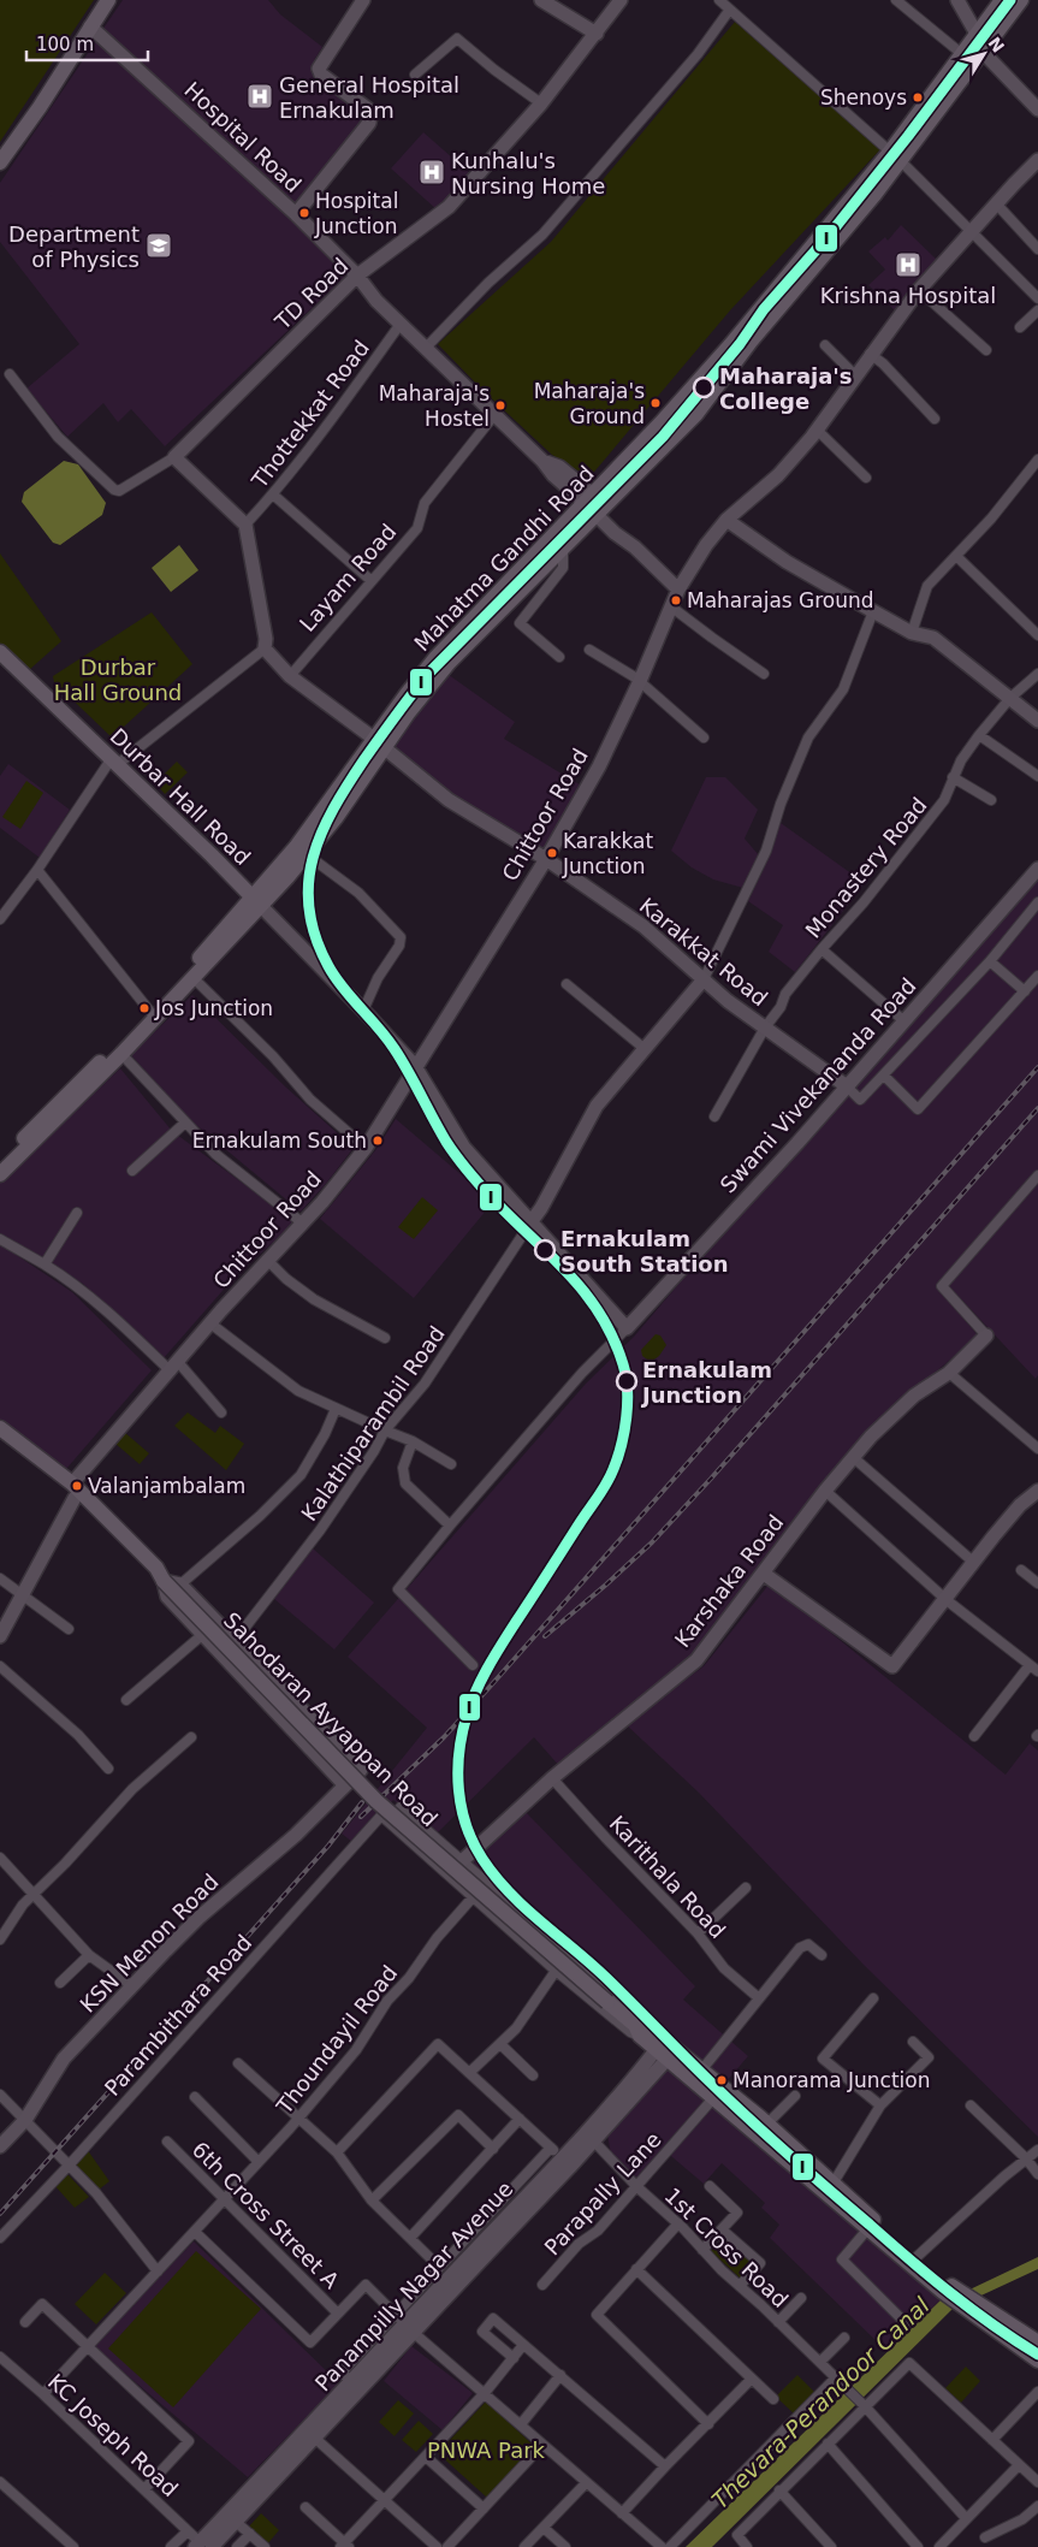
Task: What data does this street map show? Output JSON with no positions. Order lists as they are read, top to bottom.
{
  "streets": {
    "main road": ["Mahatma Gandhi Road", "Durbar Hall Road", "Sahodaran Ayyappan Road"],
    "street": [
      "Hospital Road",
      "TD Road",
      "Thottekkat Road",
      "Layam Road",
      "Chittoor Road",
      "Monastery Road",
      "Karakkat Road",
      "Swami Vivekananda Road",
      "Kalathiparambil Road",
      "Karshaka Road",
      "Karithala Road",
      "KSN Menon Road",
      "Parambithara Road",
      "Thoundayil Road",
      "Parapally Lane",
      "6th Cross Street A",
      "1st Cross Road",
      "Panampilly Nagar Avenue",
      "KC Joseph Road"
    ]
  },
  "crossings": [
    ["Hospital Road", "TD Road"],
    ["Hospital Road", "Thottekkat Road"],
    ["Hospital Road", "Mahatma Gandhi Road"],
    ["Hospital Road", "Layam Road"],
    ["Mahatma Gandhi Road", "Durbar Hall Road"],
    ["Mahatma Gandhi Road", "Karakkat Road"],
    ["Chittoor Road", "Karakkat Road"],
    ["Chittoor Road", "Sahodaran Ayyappan Road"],
    ["Monastery Road", "Karakkat Road"],
    ["Karakkat Road", "Swami Vivekananda Road"],
    ["Kalathiparambil Road", "KSN Menon Road"],
    ["Karshaka Road", "Karithala Road"],
    ["Sahodaran Ayyappan Road", "Parapally Lane"],
    ["Sahodaran Ayyappan Road", "Panampilly Nagar Avenue"],
    ["Thoundayil Road", "6th Cross Street A"],
    ["Thoundayil Road", "KC Joseph Road"],
    ["Parapally Lane", "1st Cross Road"],
    ["1st Cross Road", "Panampilly Nagar Avenue"],
    ["Panampilly Nagar Avenue", "KC Joseph Road"]
  ],
  "water": ["Thevara-Perandoor Canal"],
  "parks": ["Durbar Hall Ground", "PNWA Park"],
  "places": {
    "hospital": ["General Hospital Ernakulam", "Kunhalu's Nursing Home", "Krishna Hospital"],
    "other": [
      "Shenoys",
      "Hospital Junction",
      "Maharaja's College",
      "Maharaja's Ground",
      "Maharaja's Hostel",
      "Maharajas Ground",
      "Karakkat Junction",
      "Jos Junction",
      "Ernakulam South",
      "Ernakulam South Station",
      "Ernakulam Junction",
      "Valanjambalam",
      "Manorama Junction"
    ],
    "school or university": ["Department of Physics"]
  },
  "lines": ["transit line I"],
  "scale_bar": "100 m",
  "north": "top right"
}
